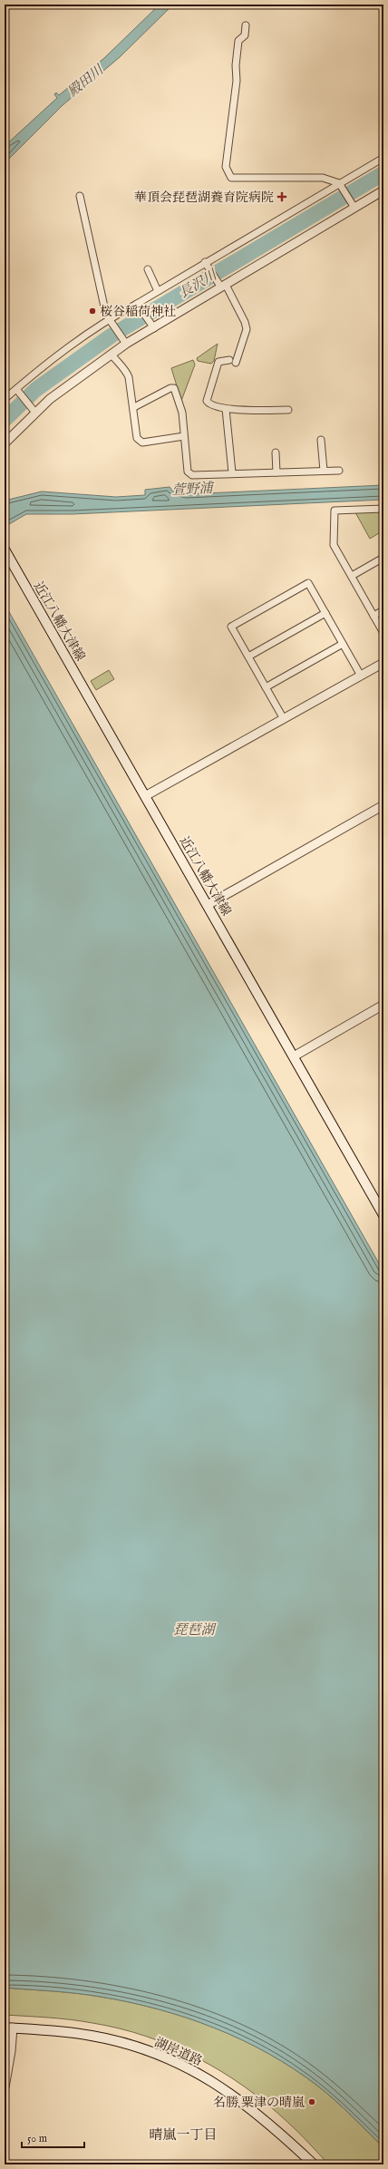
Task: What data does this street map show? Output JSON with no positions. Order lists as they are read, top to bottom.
{
  "streets": {
    "main road": ["近江八幡大津線", "湖岸道路"]
  },
  "districts": ["晴嵐一丁目"],
  "water": [
    "殿田川",
    "長沢川",
    "萱野浦",
    "琵琶湖"
  ],
  "places": {
    "health": ["華頂会琵琶湖養育院病院"],
    "other": ["桜谷稲荷神社", "名勝 粟津の晴嵐"]
  },
  "scale_bar": "50 m"
}
